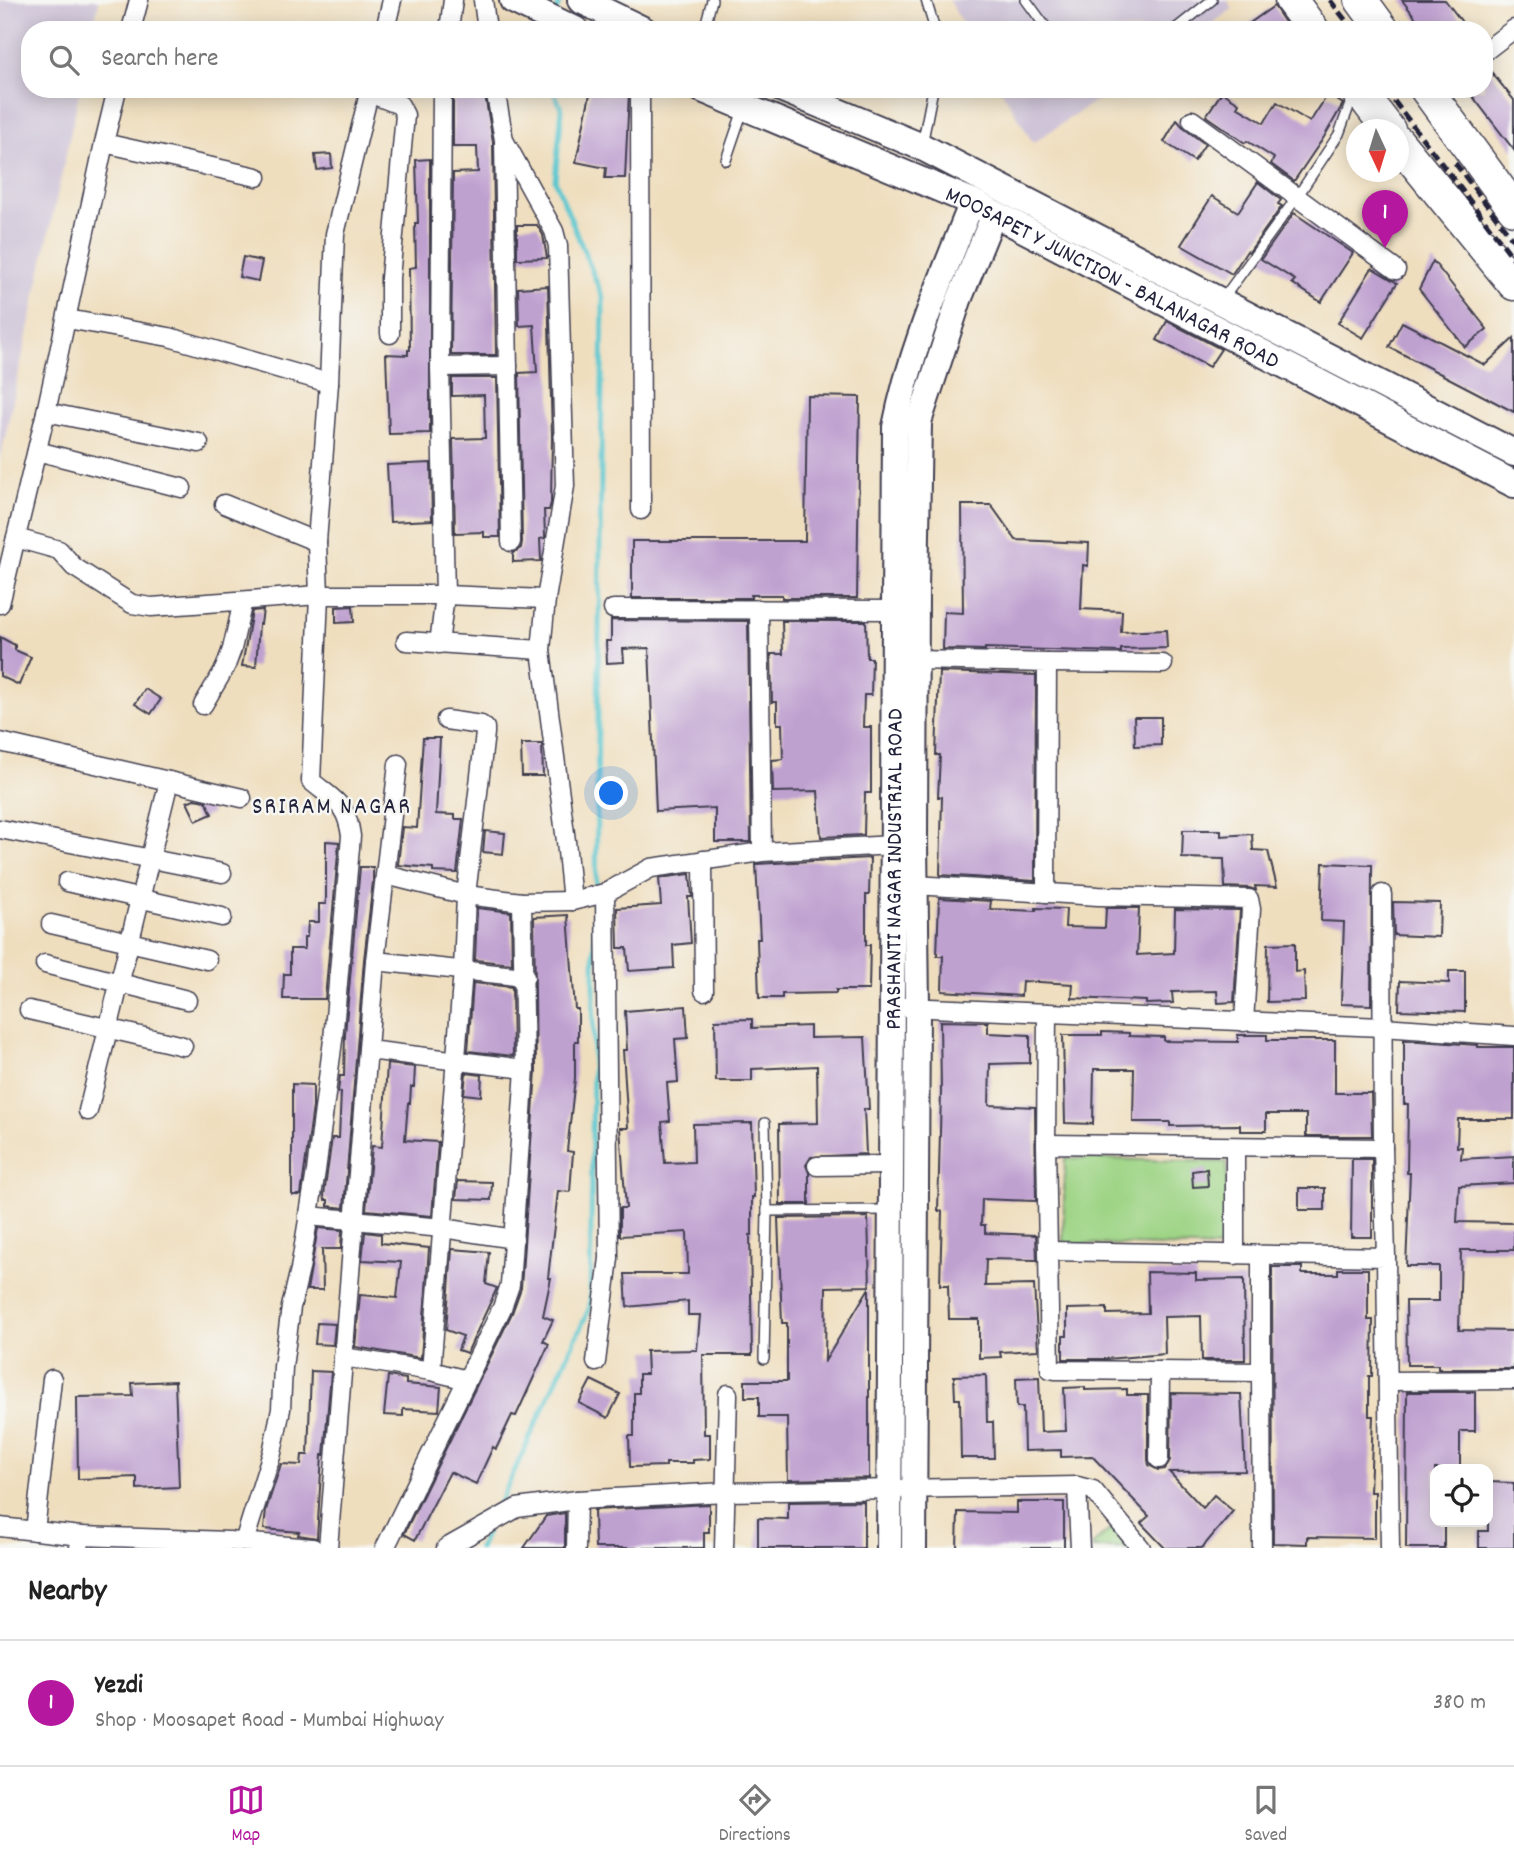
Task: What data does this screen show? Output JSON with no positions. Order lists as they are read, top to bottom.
{
  "streets": {
    "main road": ["MOOSAPET Y JUNCTION - BALANAGAR ROAD"],
    "street": ["PRASHANTI NAGAR INDUSTRIAL ROAD"]
  },
  "crossings": [
    ["MOOSAPET Y JUNCTION - BALANAGAR ROAD", "PRASHANTI NAGAR INDUSTRIAL ROAD"]
  ],
  "districts": ["SRIRAM NAGAR"],
  "north": "bottom",
  "page": {
    "search": "Search here",
    "pins": "1",
    "heading": "Nearby",
    "list": [
      {
        "mark": "1",
        "name": "Yezdi",
        "note": "Shop · Moosapet Road - Mumbai Highway",
        "value": "380 m"
      }
    ],
    "nav": ["Map", "Directions", "Saved"]
  }
}
